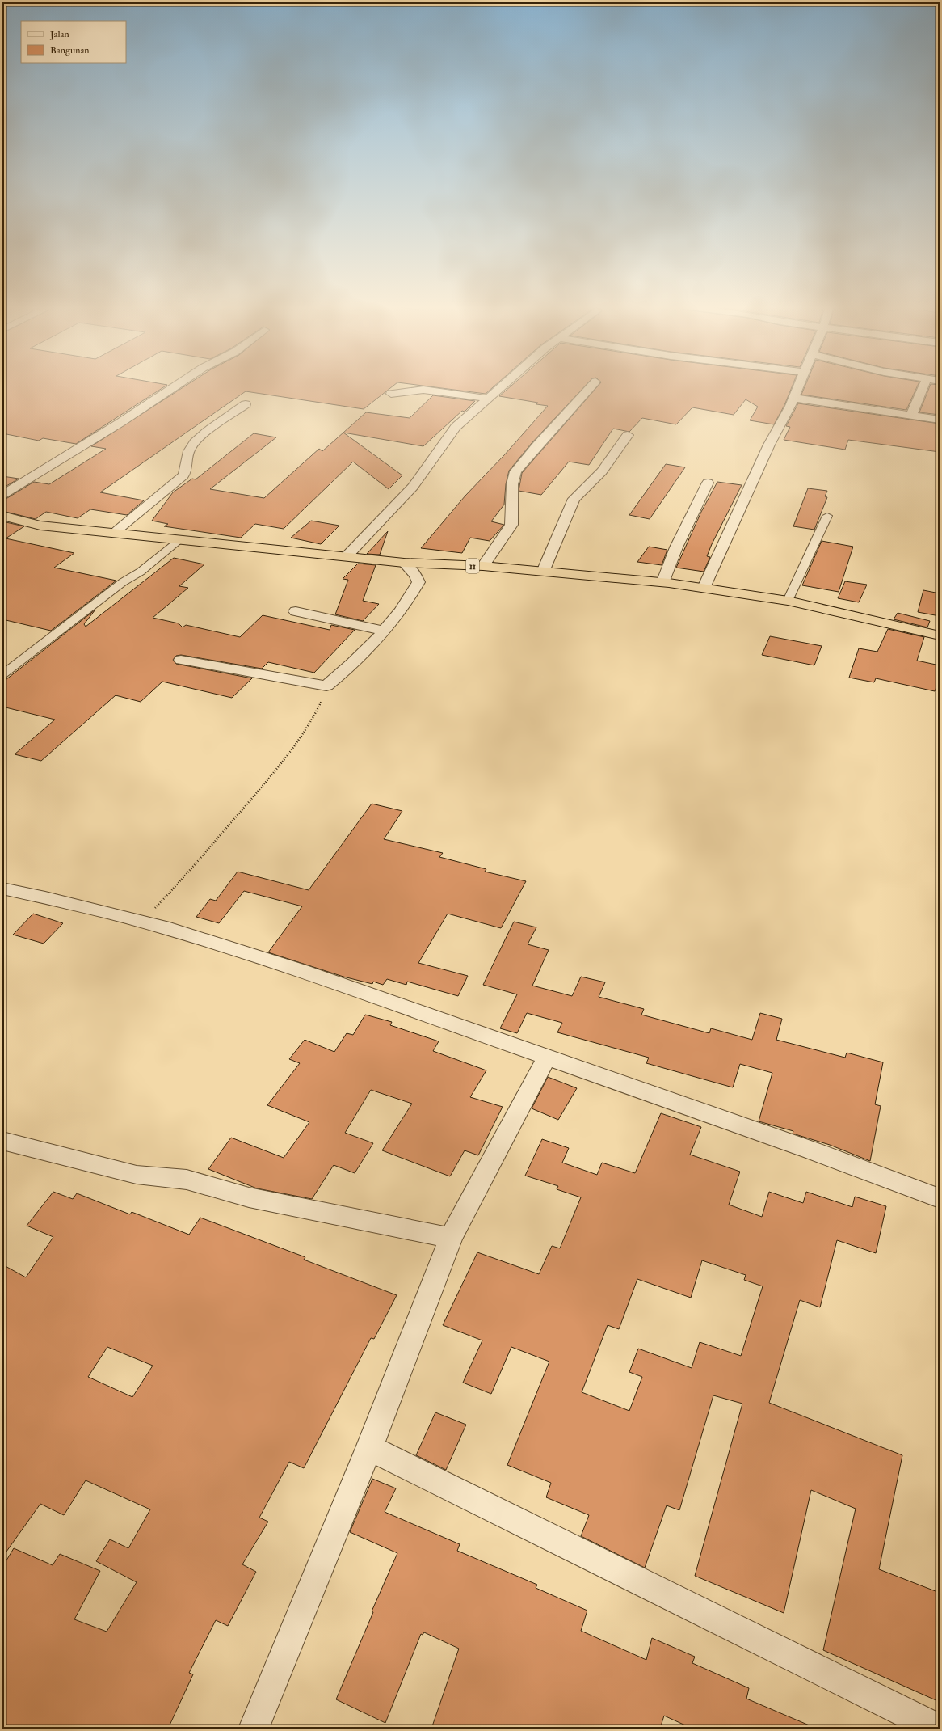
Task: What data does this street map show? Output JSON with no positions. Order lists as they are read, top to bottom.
{
  "streets": {
    "highway": ["11"]
  },
  "legend": ["Jalan", "Bangunan"]
}
